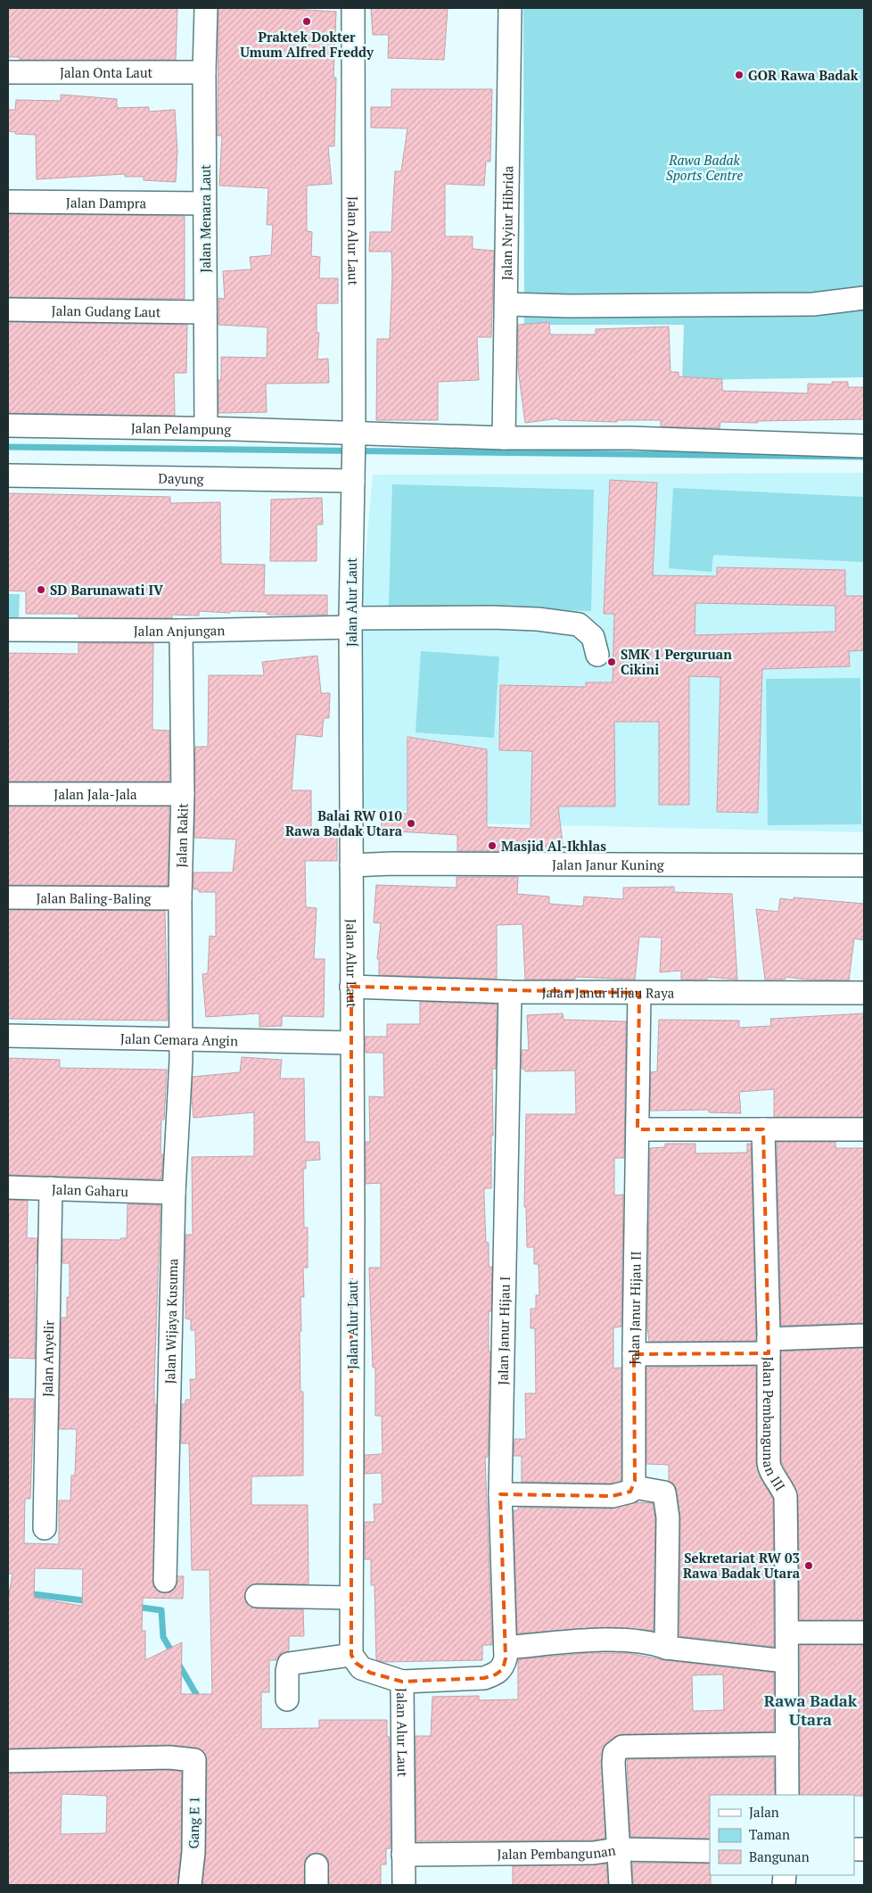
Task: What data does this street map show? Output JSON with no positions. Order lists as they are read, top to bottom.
{
  "streets": {
    "street": [
      "Jalan Onta Laut",
      "Jalan Dampra",
      "Jalan Menara Laut",
      "Jalan Nyiur Hibrida",
      "Jalan Alur Laut",
      "Jalan Gudang Laut",
      "Jalan Pelampung",
      "Dayung",
      "Jalan Anjungan",
      "Jalan Jala-Jala",
      "Jalan Rakit",
      "Jalan Janur Kuning",
      "Jalan Baling-Baling",
      "Jalan Janur Hijau Raya",
      "Jalan Cemara Angin",
      "Jalan Gaharu",
      "Jalan Janur Hijau II",
      "Jalan Wijaya Kusuma",
      "Jalan Janur Hijau I",
      "Jalan Anyelir",
      "Jalan Pembangunan III",
      "Gang E 1",
      "Jalan Pembangunan"
    ]
  },
  "crossings": [
    ["Jalan Onta Laut", "Jalan Menara Laut"],
    ["Jalan Dampra", "Jalan Menara Laut"],
    ["Jalan Menara Laut", "Jalan Gudang Laut"],
    ["Jalan Menara Laut", "Jalan Pelampung"],
    ["Jalan Nyiur Hibrida", "Jalan Pelampung"],
    ["Jalan Alur Laut", "Jalan Pelampung"],
    ["Jalan Alur Laut", "Dayung"],
    ["Jalan Alur Laut", "Jalan Anjungan"],
    ["Jalan Alur Laut", "Jalan Janur Kuning"],
    ["Jalan Alur Laut", "Jalan Janur Hijau Raya"],
    ["Jalan Alur Laut", "Jalan Cemara Angin"],
    ["Jalan Alur Laut", "Jalan Pembangunan"],
    ["Jalan Anjungan", "Jalan Rakit"],
    ["Jalan Jala-Jala", "Jalan Rakit"],
    ["Jalan Rakit", "Jalan Baling-Baling"],
    ["Jalan Rakit", "Jalan Cemara Angin"],
    ["Jalan Rakit", "Jalan Wijaya Kusuma"],
    ["Jalan Janur Hijau Raya", "Jalan Janur Hijau II"],
    ["Jalan Janur Hijau Raya", "Jalan Janur Hijau I"],
    ["Jalan Cemara Angin", "Jalan Wijaya Kusuma"],
    ["Jalan Gaharu", "Jalan Wijaya Kusuma"],
    ["Jalan Gaharu", "Jalan Anyelir"]
  ],
  "districts": ["Rawa Badak Utara"],
  "parks": ["Rawa Badak Sports Centre"],
  "places": [
    "Praktek Dokter Umum Alfred Freddy",
    "GOR Rawa Badak",
    "SD Barunawati IV",
    "SMK 1 Perguruan Cikini",
    "Balai RW 010 Rawa Badak Utara",
    "Masjid Al-Ikhlas",
    "Sekretariat RW 03 Rawa Badak Utara"
  ],
  "legend": ["Jalan", "Taman", "Bangunan"]
}
